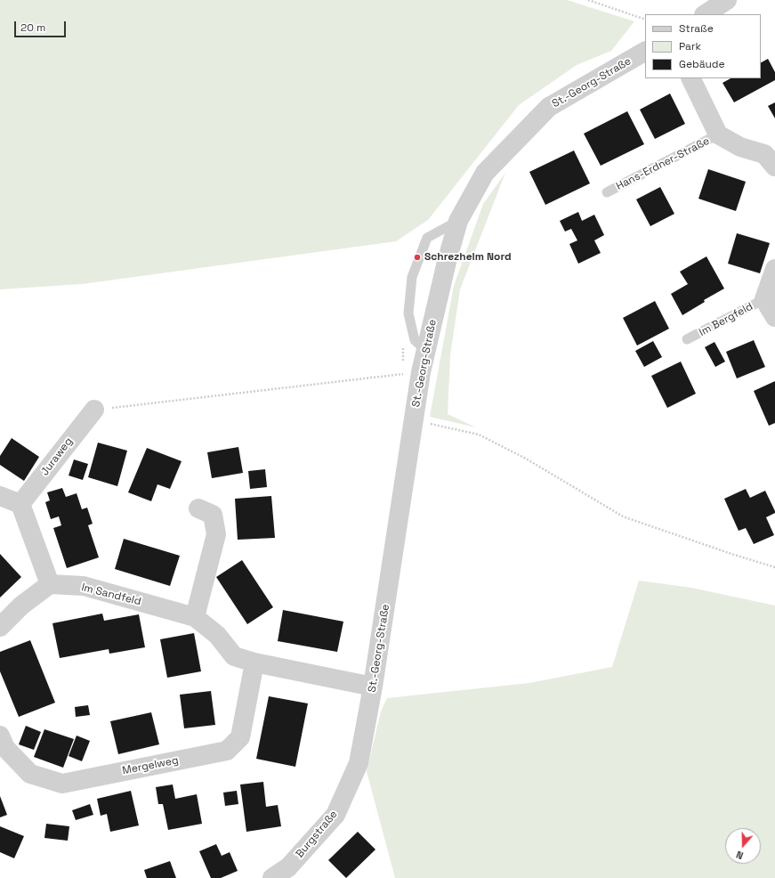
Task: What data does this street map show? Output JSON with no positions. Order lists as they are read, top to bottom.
{
  "streets": {
    "street": [
      "St.-Georg-Straße",
      "Hans-Erdner-Straße",
      "Im Bergfeld",
      "Juraweg",
      "Im Sandfeld",
      "Mergelweg",
      "Burgstraße"
    ]
  },
  "crossings": [
    ["St.-Georg-Straße", "Im Sandfeld"],
    ["St.-Georg-Straße", "Burgstraße"],
    ["Im Sandfeld", "Mergelweg"]
  ],
  "places": ["Schrezheim Nord"],
  "legend": ["Straße", "Park", "Gebäude"],
  "scale_bar": "20 m",
  "north": "bottom"
}
